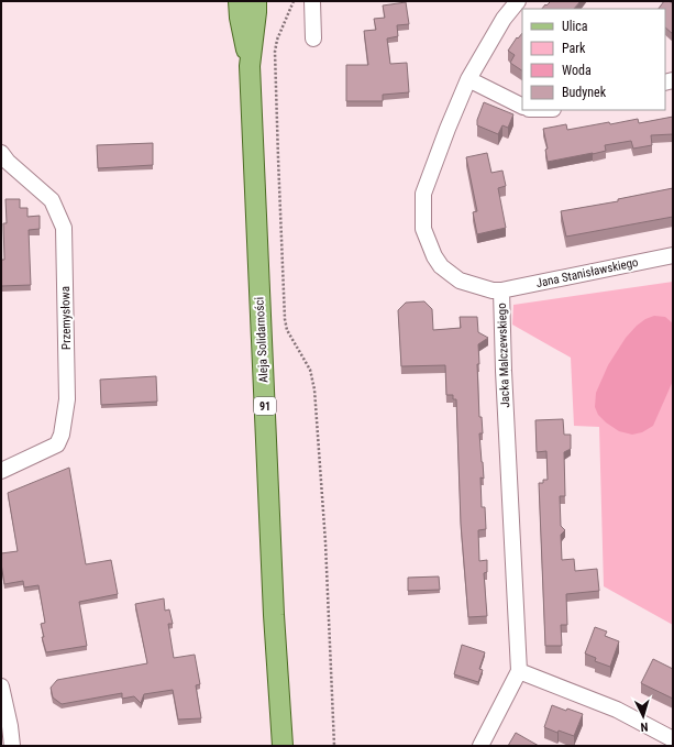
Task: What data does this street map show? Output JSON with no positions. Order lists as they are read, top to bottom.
{
  "streets": {
    "main road": ["Aleja Solidarności", "91"],
    "street": ["Jana Stanisławskiego", "Przemysłowa", "Jacka Malczewskiego"]
  },
  "crossings": [
    ["Jana Stanisławskiego", "Jacka Malczewskiego"]
  ],
  "legend": [
    "Ulica",
    "Park",
    "Woda",
    "Budynek"
  ],
  "north": "bottom"
}
